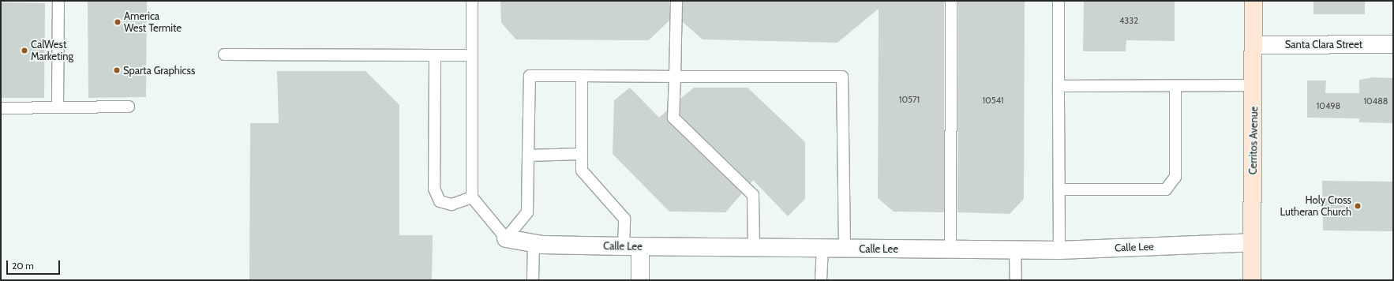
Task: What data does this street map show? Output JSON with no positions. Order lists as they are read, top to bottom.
{
  "streets": {
    "main road": ["Cerritos Avenue"],
    "street": ["Santa Clara Street", "Calle Lee"]
  },
  "crossings": [
    ["Santa Clara Street", "Cerritos Avenue"],
    ["Cerritos Avenue", "Calle Lee"]
  ],
  "places": [
    "America West Termite",
    "CalWest Marketing",
    "Sparta Graphicss",
    "Holy Cross Lutheran Church"
  ],
  "house_numbers": [
    "4332",
    "10571",
    "10541",
    "10488",
    "10498"
  ],
  "scale_bar": "20 m"
}
